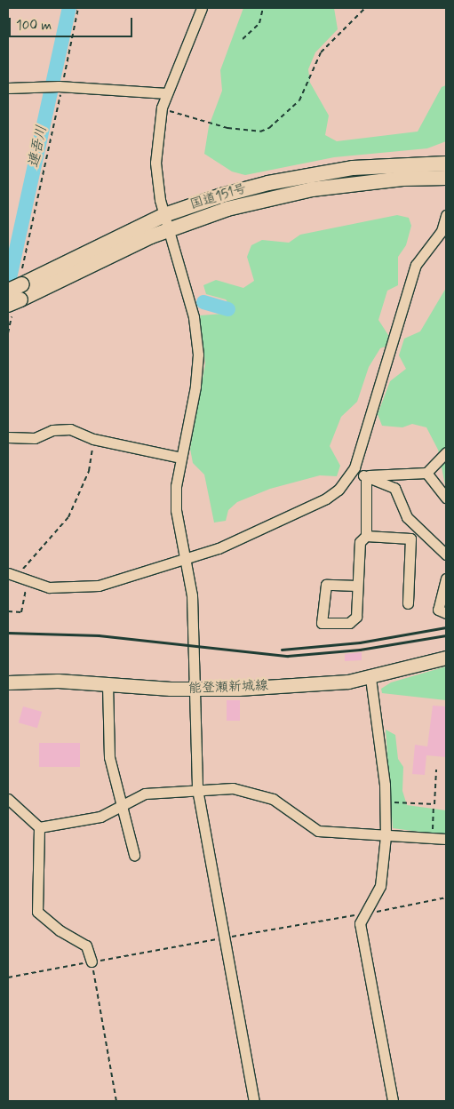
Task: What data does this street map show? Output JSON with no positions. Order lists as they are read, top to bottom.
{
  "streets": {
    "highway": ["国道151号"],
    "main road": ["能登瀬新城線"]
  },
  "water": ["連吾川"],
  "scale_bar": "100 m"
}
